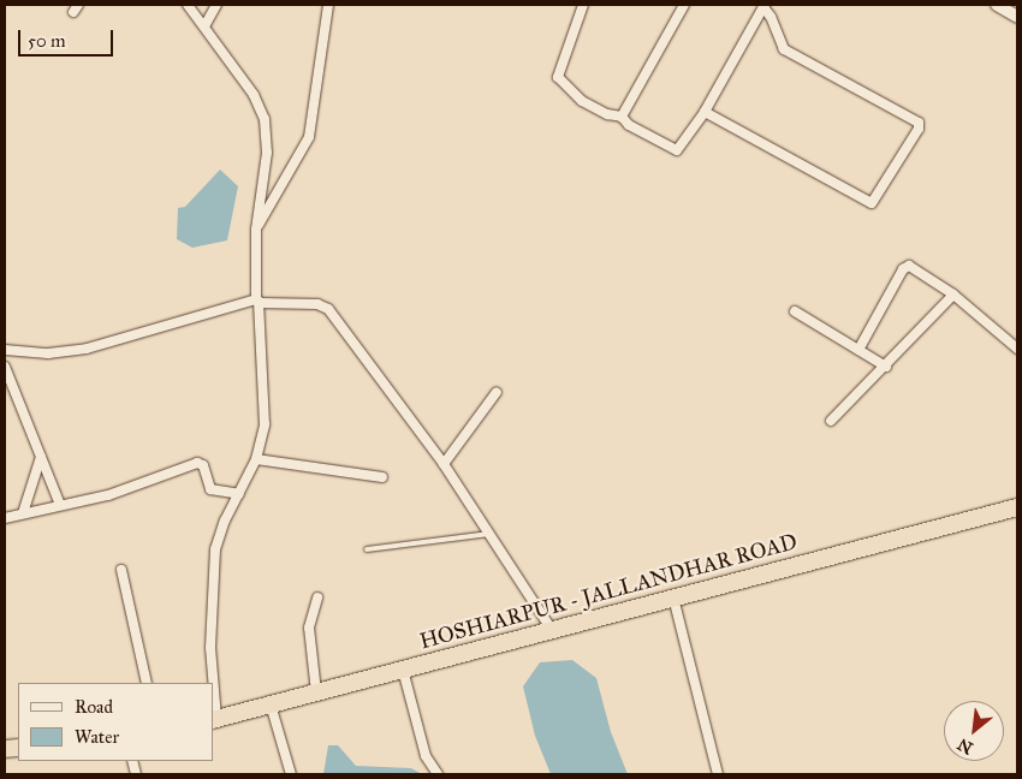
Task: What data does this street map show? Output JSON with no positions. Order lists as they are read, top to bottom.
{
  "streets": {
    "highway": ["HOSHIARPUR - JALLANDHAR ROAD"]
  },
  "legend": ["Road", "Water"],
  "scale_bar": "50 m",
  "north": "bottom left"
}
